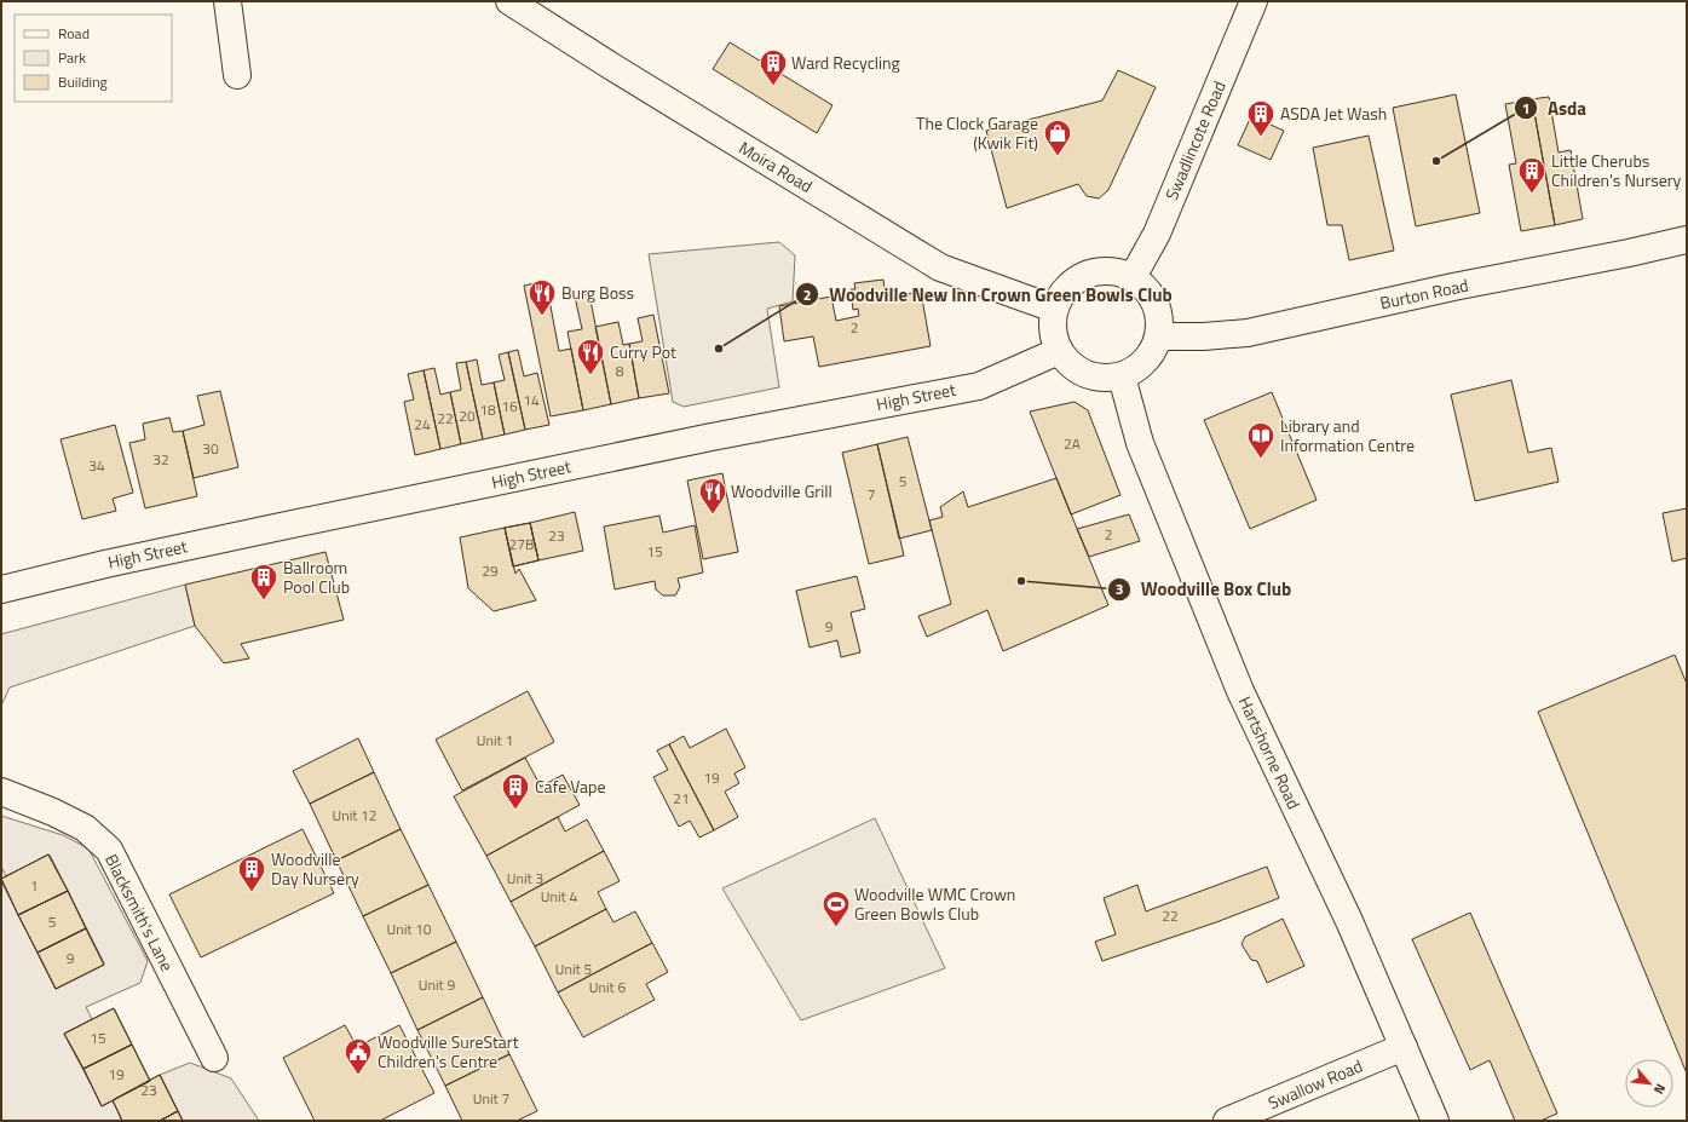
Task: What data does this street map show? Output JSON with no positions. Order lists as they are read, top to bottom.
{
  "streets": {
    "main road": [
      "Swadlincote Road",
      "Moira Road",
      "Burton Road",
      "High Street",
      "Hartshorne Road",
      "Blacksmith's Lane",
      "Swallow Road"
    ]
  },
  "crossings": [
    ["Swadlincote Road", "Moira Road"],
    ["Swadlincote Road", "Burton Road"],
    ["Swadlincote Road", "High Street"],
    ["Swadlincote Road", "Hartshorne Road"],
    ["Moira Road", "Burton Road"],
    ["Moira Road", "High Street"],
    ["Moira Road", "Hartshorne Road"],
    ["Burton Road", "High Street"],
    ["Burton Road", "Hartshorne Road"],
    ["High Street", "Hartshorne Road"],
    ["Hartshorne Road", "Swallow Road"]
  ],
  "places": {
    "building": [
      "Ward Recycling",
      "ASDA Jet Wash",
      "Little Cherubs Children's Nursery",
      "Ballroom Pool Club",
      "Cafe Vape",
      "Woodville Day Nursery"
    ],
    "shop": ["The Clock Garage (Kwik Fit)"],
    "other": ["Asda", "Woodville New Inn Crown Green Bowls Club", "Woodville Box Club"],
    "restaurant": ["Burg Boss", "Curry Pot", "Woodville Grill"],
    "library": ["Library and Information Centre"],
    "sports": ["Woodville WMC Crown Green Bowls Club"],
    "public building": ["Woodville SureStart Children's Centre"]
  },
  "house_numbers": [
    "2",
    "8",
    "14",
    "16",
    "18",
    "20",
    "22",
    "24",
    "2A",
    "30",
    "32",
    "34",
    "5",
    "7",
    "2",
    "23",
    "27B",
    "15",
    "29",
    "9",
    "Unit 1",
    "19",
    "21",
    "Unit 12",
    "Unit 3",
    "1",
    "Unit 4",
    "22",
    "5",
    "Unit 10",
    "9",
    "Unit 5",
    "Unit 9",
    "Unit 6",
    "15",
    "19",
    "23",
    "Unit 7"
  ],
  "legend": ["Road", "Park", "Building"],
  "north": "bottom right"
}
